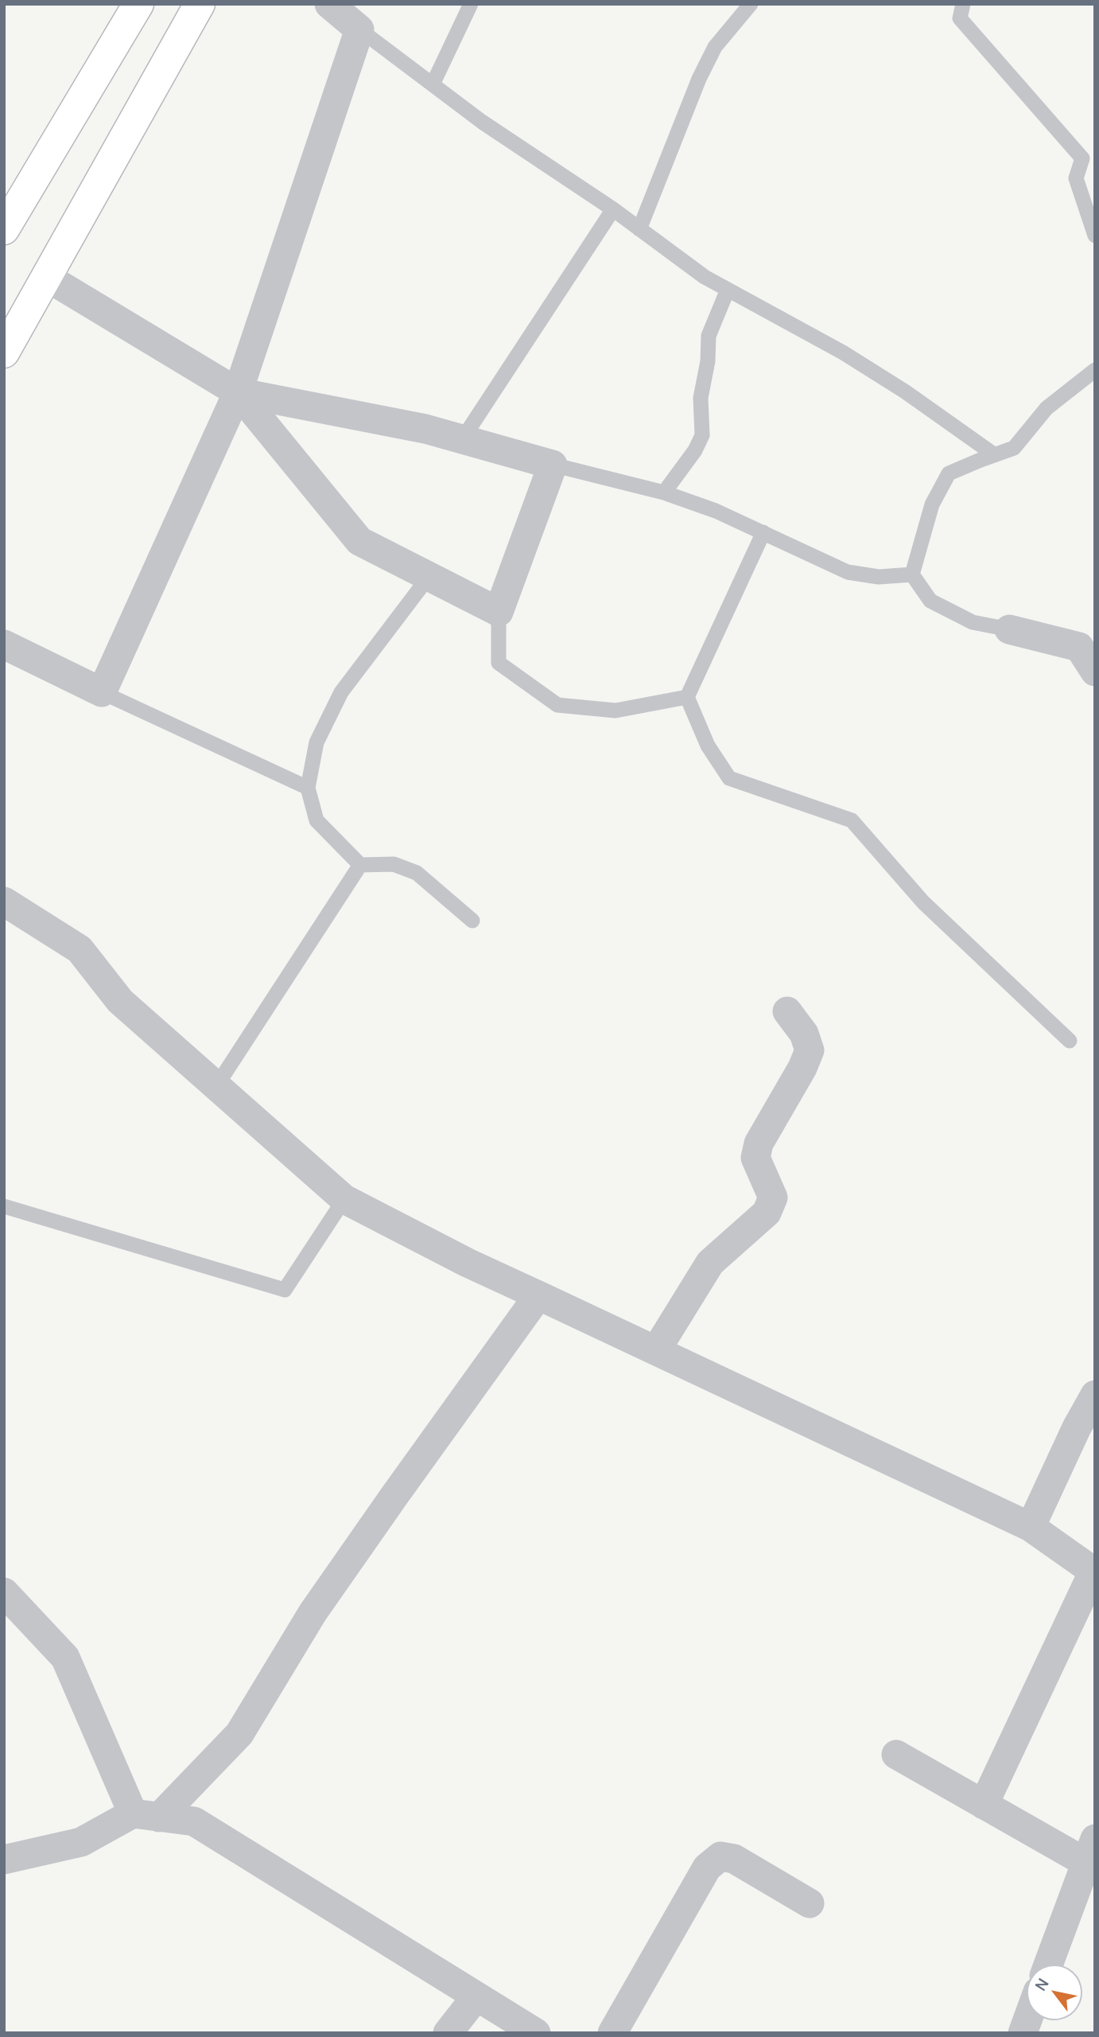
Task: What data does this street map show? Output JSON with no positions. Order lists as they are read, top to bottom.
{
  "north": "top left"
}
